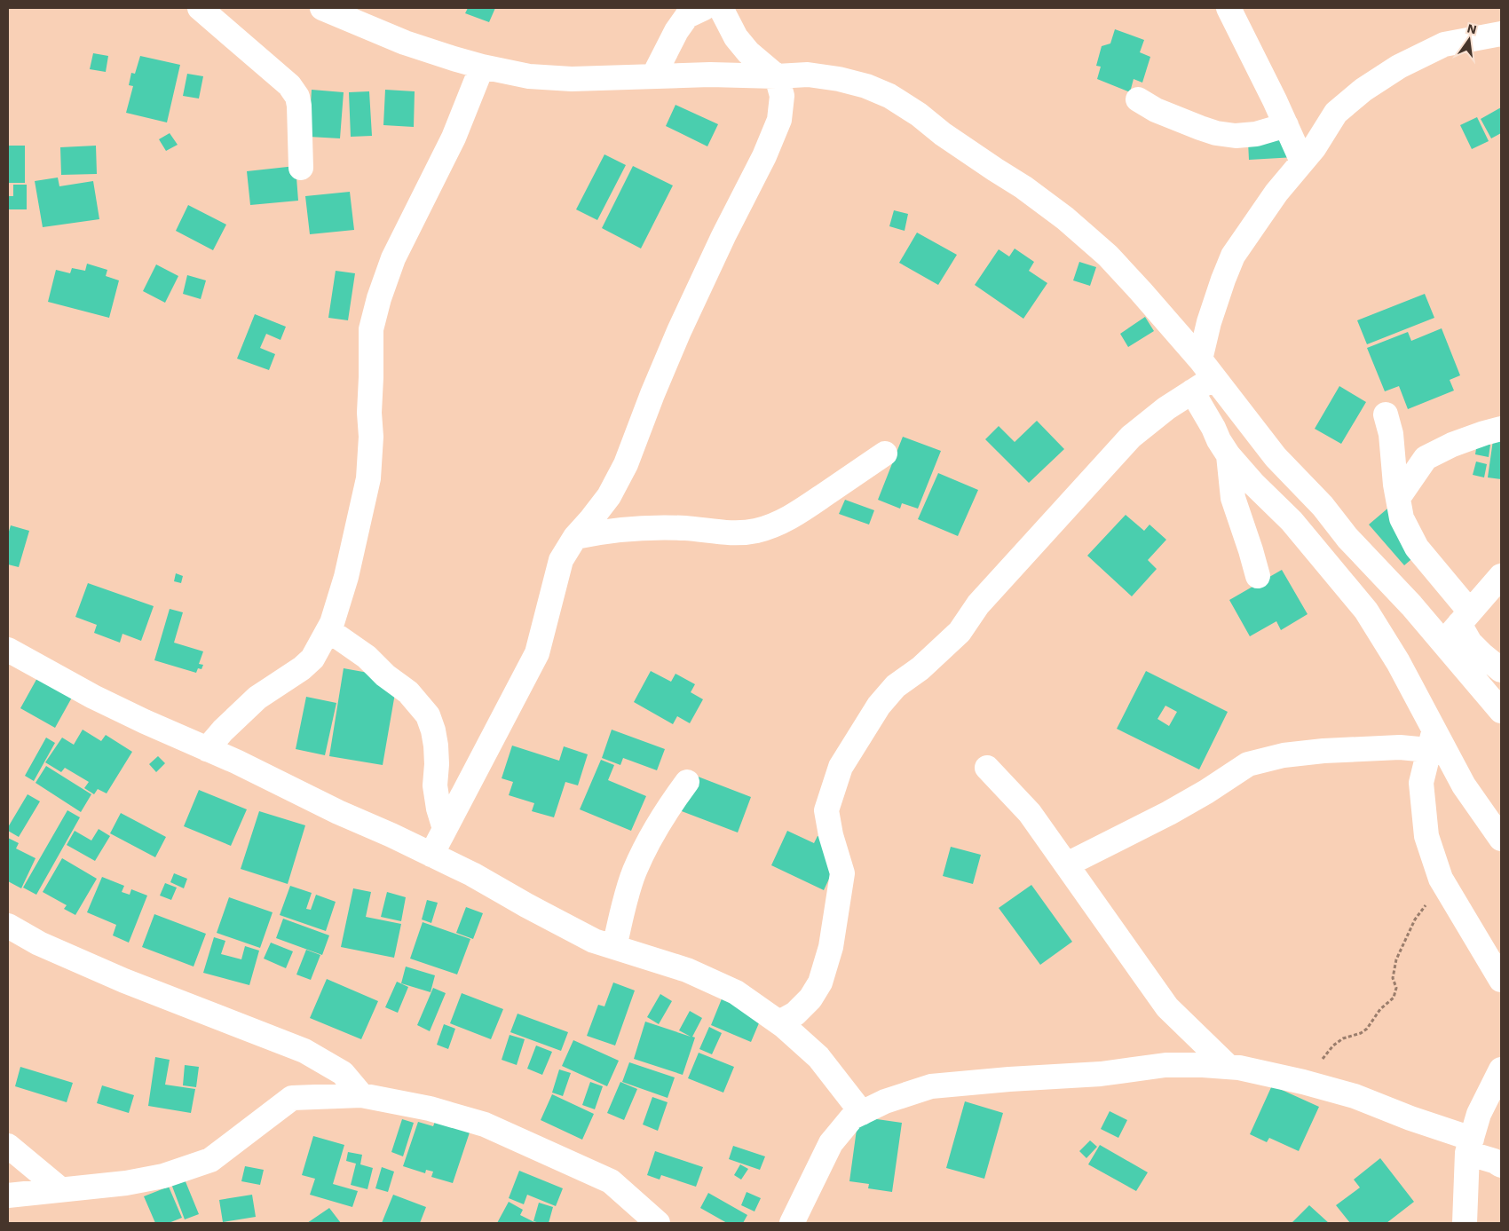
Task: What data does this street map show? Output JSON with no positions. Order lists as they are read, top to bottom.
{
  "north": "top"
}
